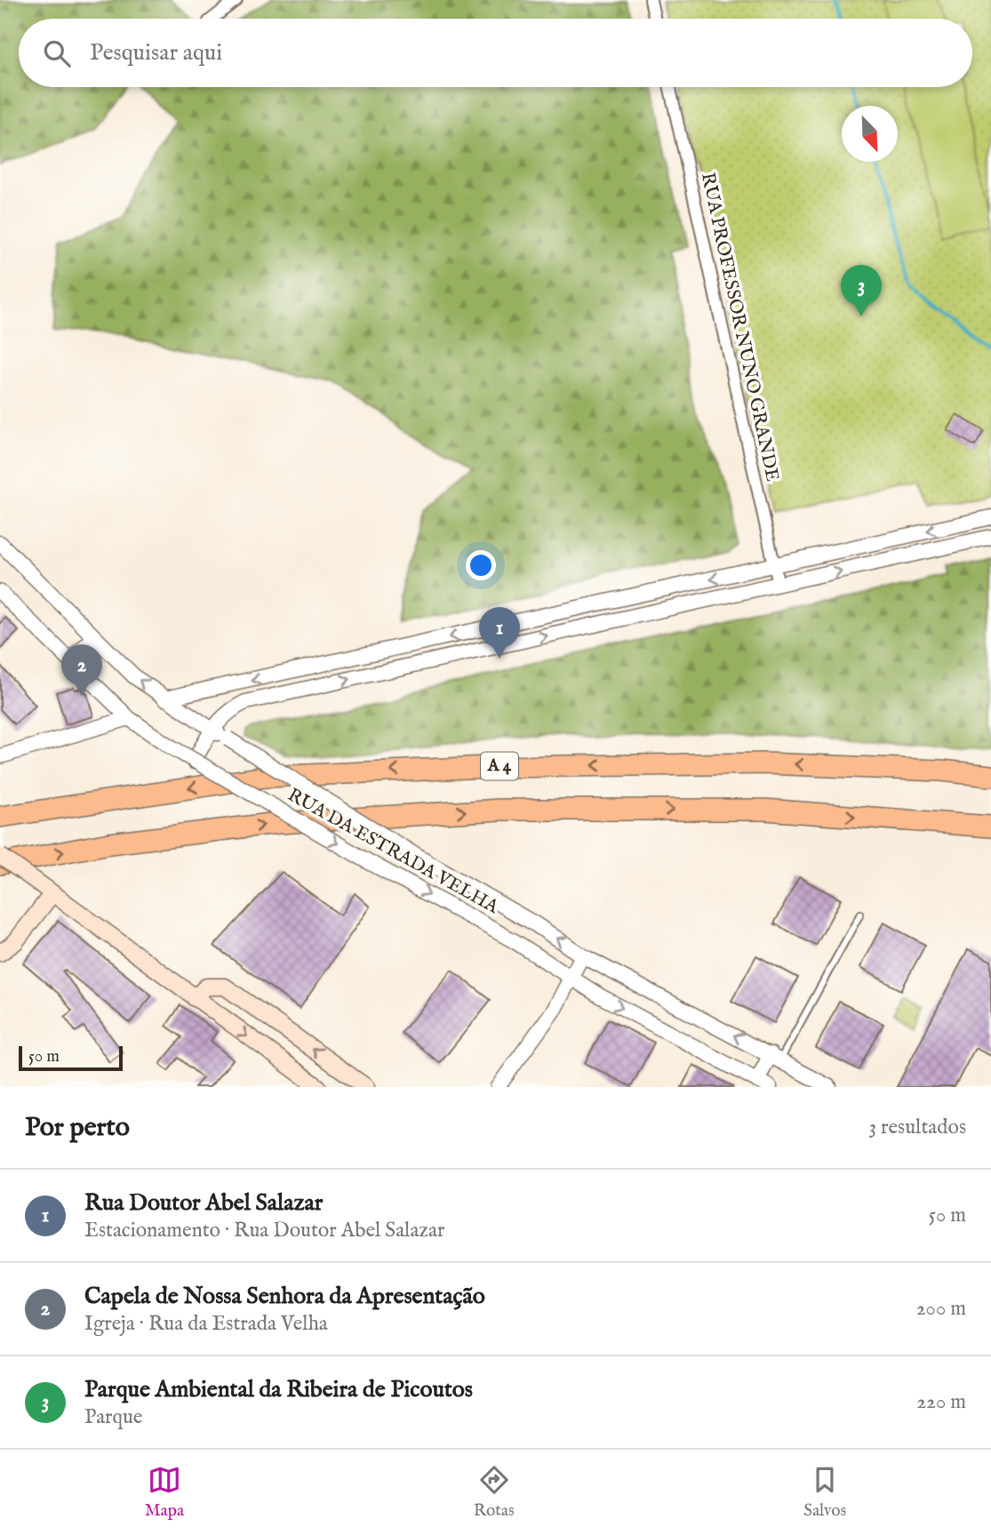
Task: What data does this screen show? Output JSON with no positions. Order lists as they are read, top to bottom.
{
  "streets": {
    "highway": ["A 4"],
    "street": ["RUA PROFESSOR NUNO GRANDE", "RUA DA ESTRADA VELHA"]
  },
  "scale_bar": "50 m",
  "north": "bottom right",
  "page": {
    "search": "Pesquisar aqui",
    "pins": ["3", "1", "2"],
    "scale": "50 m",
    "heading": ["Por perto", "3 resultados"],
    "list": [
      {
        "mark": "1",
        "name": "Rua Doutor Abel Salazar",
        "note": "Estacionamento · Rua Doutor Abel Salazar",
        "value": "50 m"
      },
      {
        "mark": "2",
        "name": "Capela de Nossa Senhora da Apresentação",
        "note": "Igreja · Rua da Estrada Velha",
        "value": "200 m"
      },
      {
        "mark": "3",
        "name": "Parque Ambiental da Ribeira de Picoutos",
        "note": "Parque",
        "value": "220 m"
      }
    ],
    "nav": ["Mapa", "Rotas", "Salvos"]
  }
}
